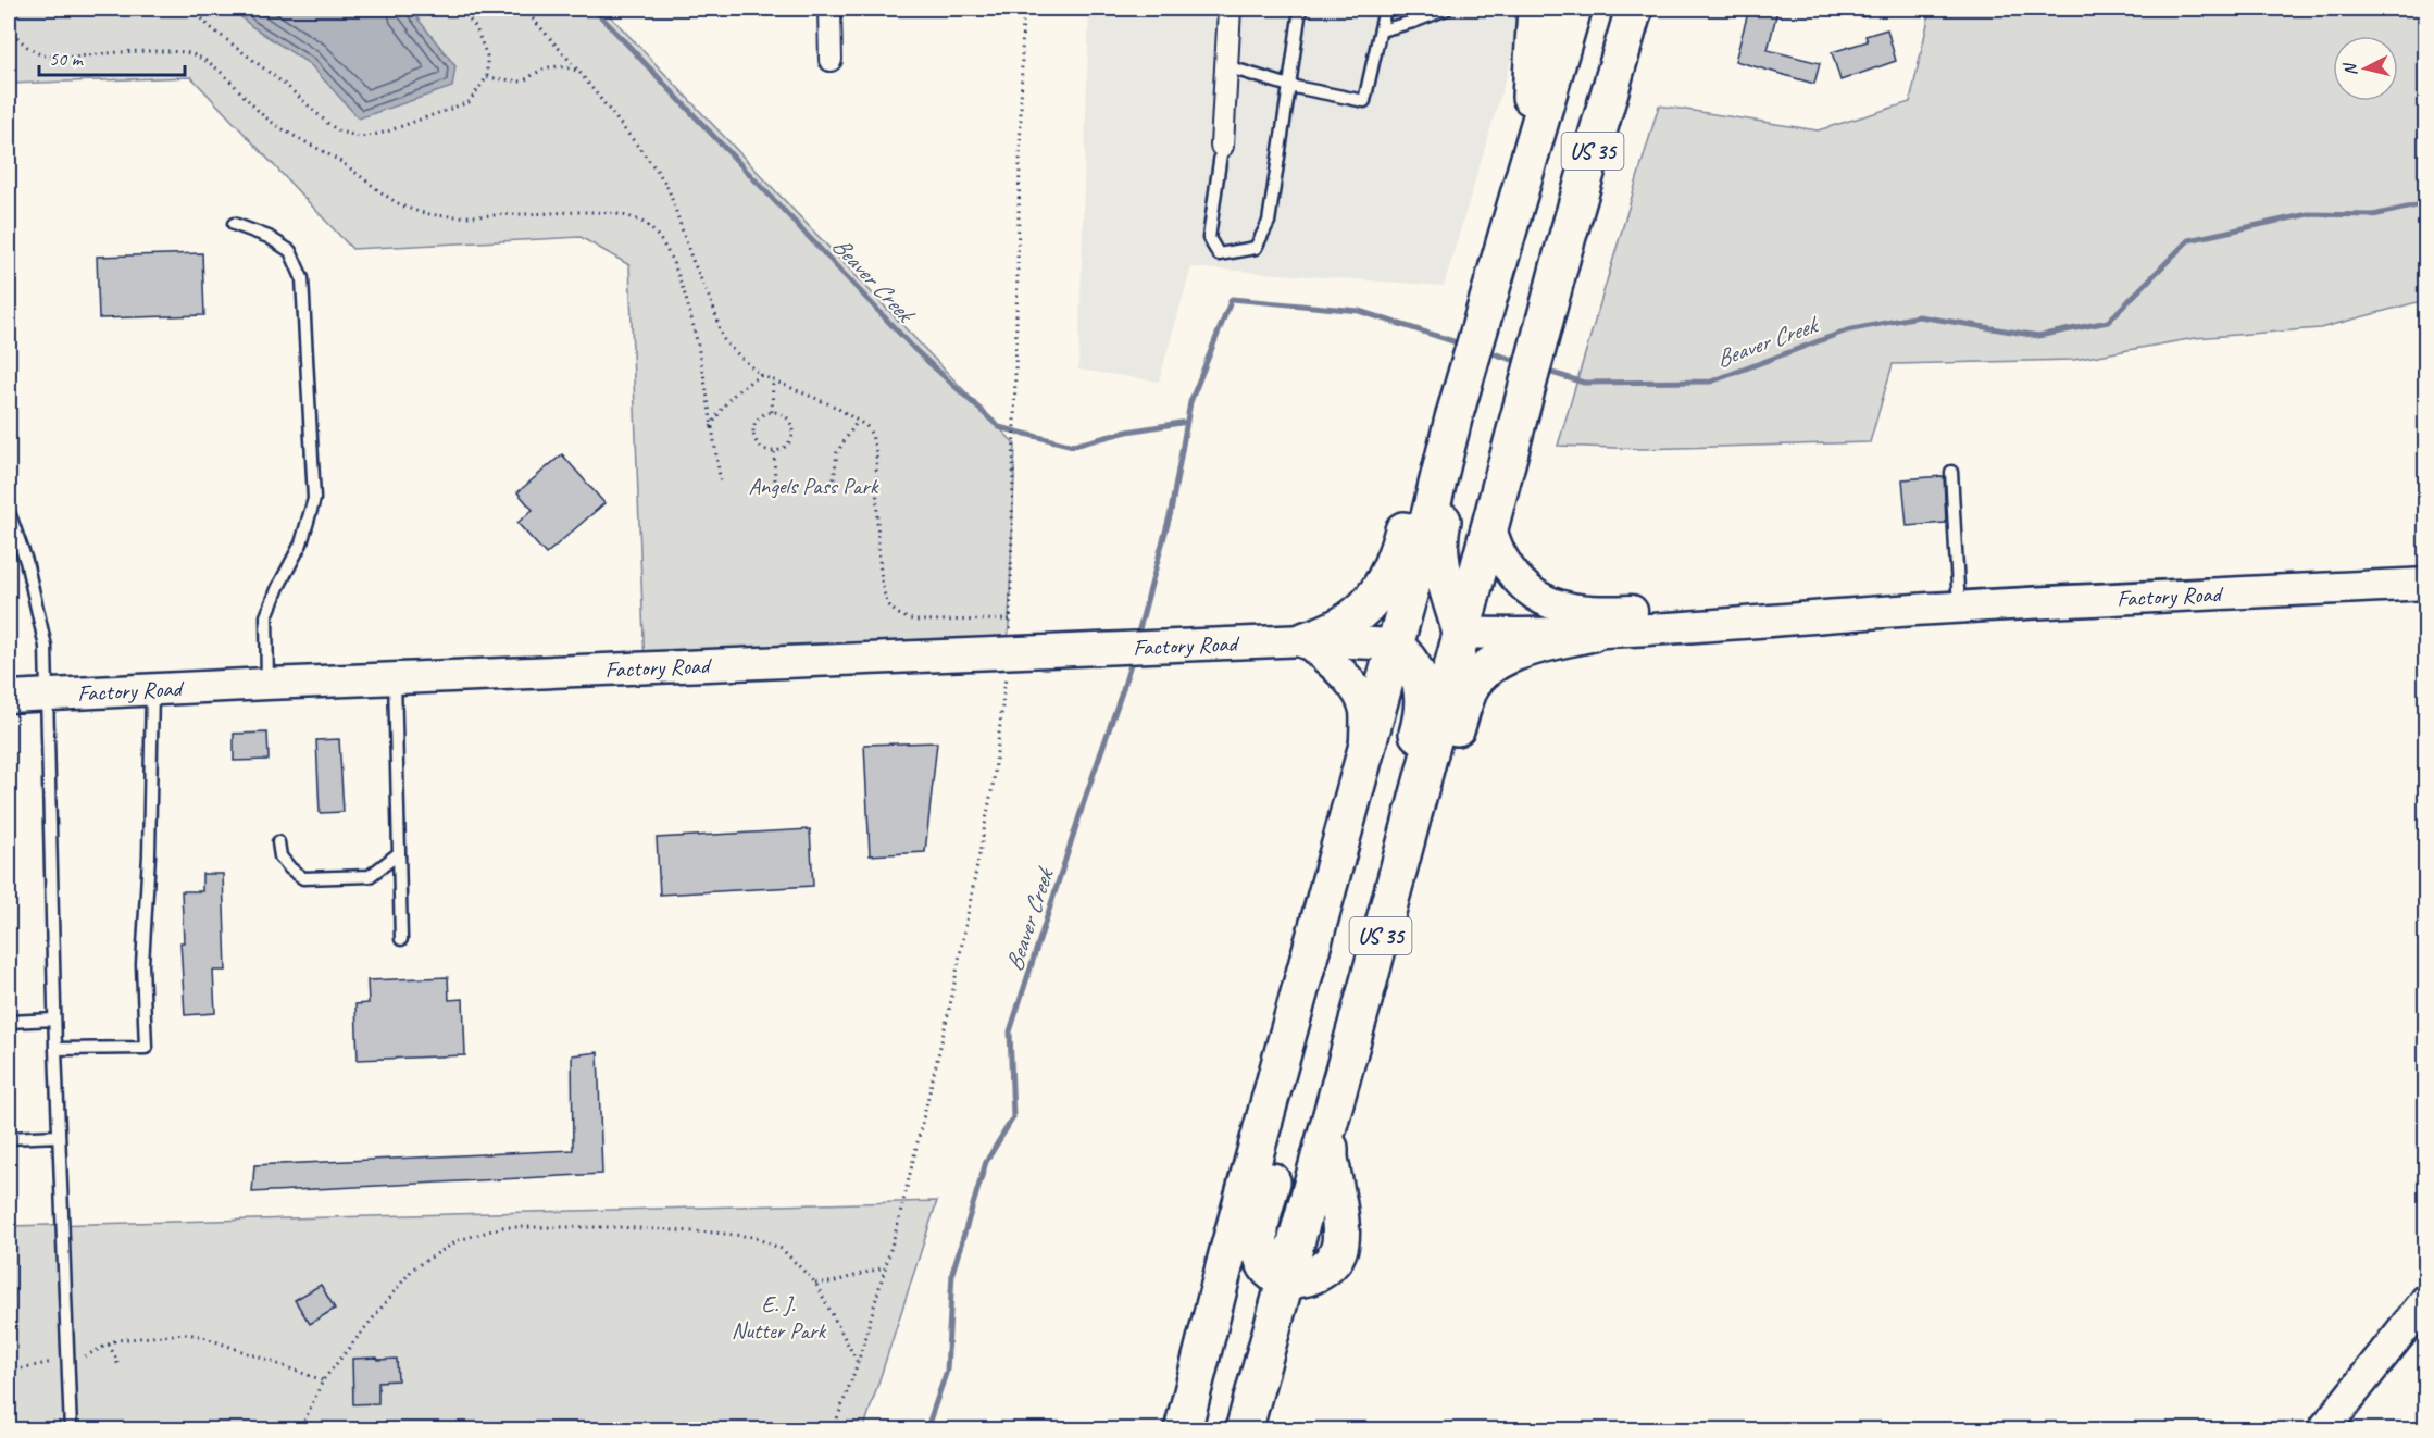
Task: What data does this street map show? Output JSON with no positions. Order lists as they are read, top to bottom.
{
  "streets": {
    "highway": ["US 35"],
    "street": ["Factory Road"]
  },
  "crossings": [
    ["US 35", "Factory Road"]
  ],
  "water": ["Beaver Creek"],
  "parks": ["Angels Pass Park", "E. J. Nutter Park"],
  "scale_bar": "50 m",
  "north": "left"
}
